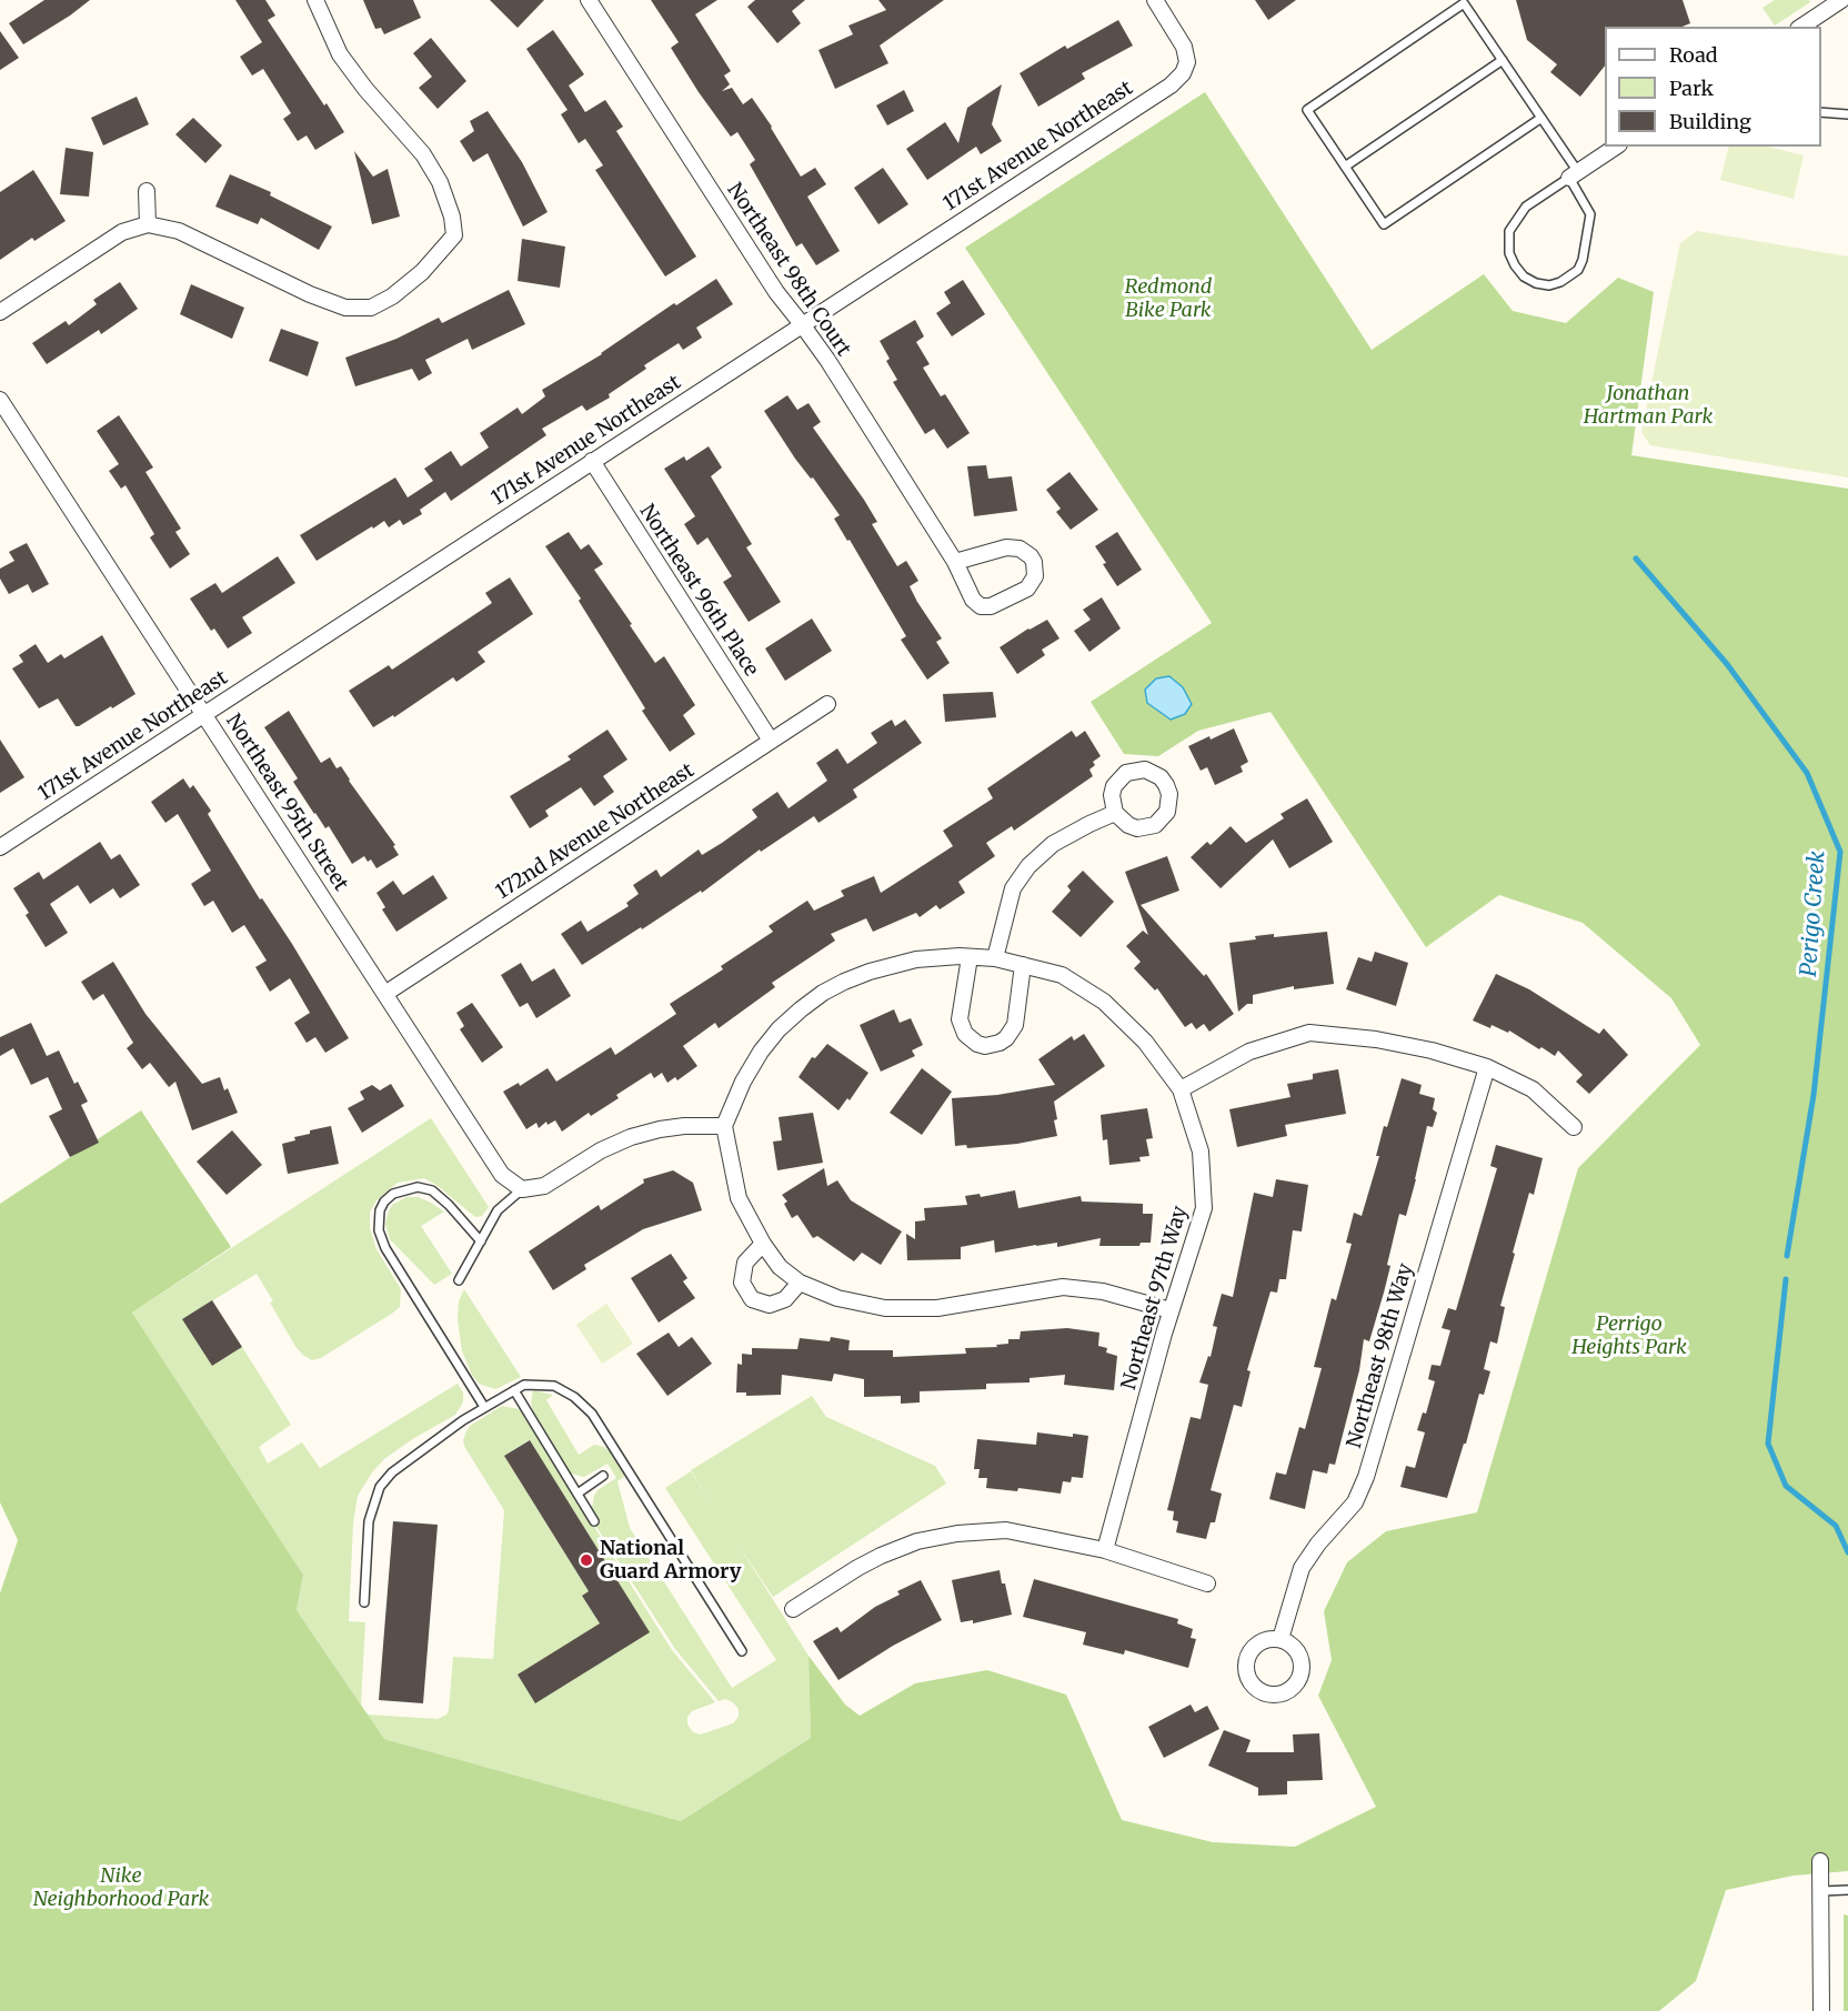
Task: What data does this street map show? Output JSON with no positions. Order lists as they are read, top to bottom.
{
  "streets": {
    "street": [
      "171st Avenue Northeast",
      "Northeast 98th Court",
      "Northeast 96th Place",
      "Northeast 95th Street",
      "172nd Avenue Northeast",
      "Northeast 97th Way",
      "Northeast 98th Way"
    ]
  },
  "crossings": [
    ["171st Avenue Northeast", "Northeast 98th Court"],
    ["171st Avenue Northeast", "Northeast 96th Place"],
    ["171st Avenue Northeast", "Northeast 95th Street"],
    ["Northeast 96th Place", "172nd Avenue Northeast"],
    ["Northeast 95th Street", "172nd Avenue Northeast"]
  ],
  "water": ["Perigo Creek"],
  "parks": [
    "Redmond Bike Park",
    "Jonathan Hartman Park",
    "Perrigo Heights Park",
    "Nike Neighborhood Park"
  ],
  "places": ["National Guard Armory"],
  "legend": ["Road", "Park", "Building"]
}
